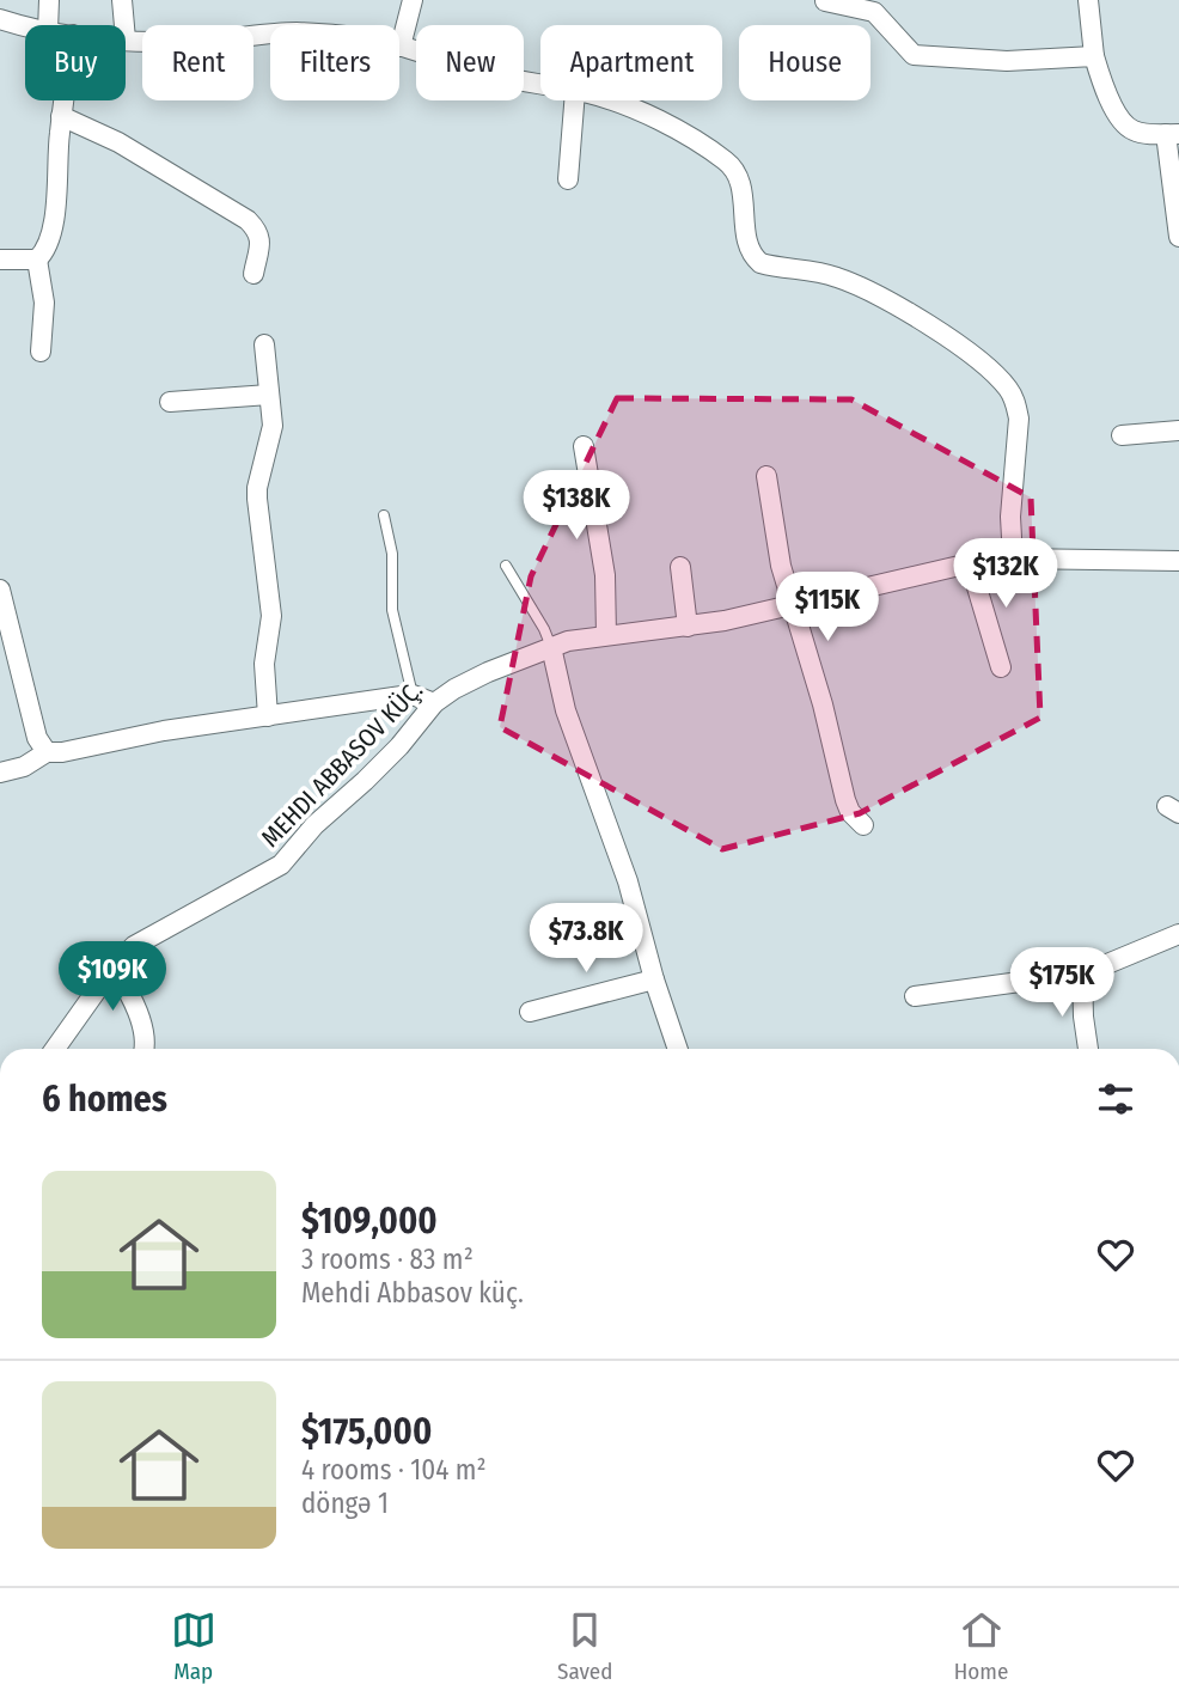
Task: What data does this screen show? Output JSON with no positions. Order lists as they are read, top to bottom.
{
  "streets": {
    "street": ["MEHDI ABBASOV KÜÇ."]
  },
  "page": {
    "chip": [
      "Buy",
      "Rent",
      "Filters",
      "New",
      "Apartment",
      "House"
    ],
    "price": [
      "$138K",
      "$132K",
      "$115K",
      "$73.8K",
      "$109K",
      "$175K"
    ],
    "heading": "6 homes",
    "list": [
      {
        "name": "$109,000",
        "note": "3 rooms · 83 m² · Mehdi Abbasov küç."
      },
      {
        "name": "$175,000",
        "note": "4 rooms · 104 m² · döngə 1"
      }
    ],
    "tabs": ["Map", "Saved", "Home"]
  }
}
